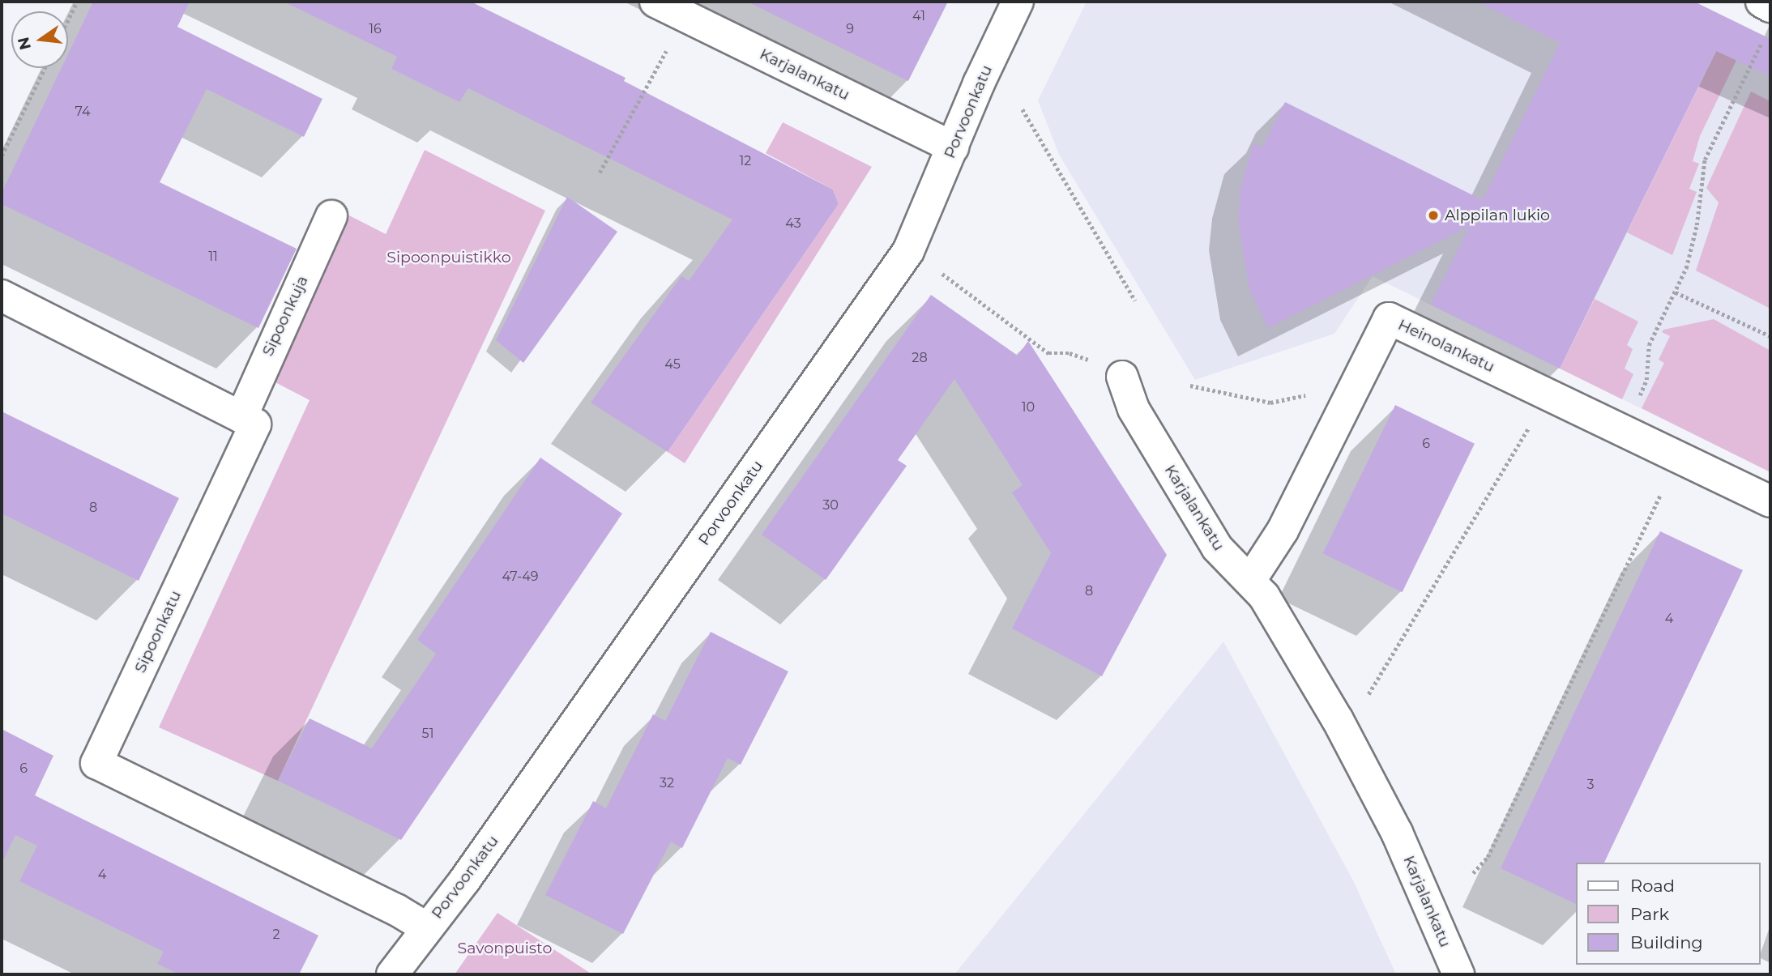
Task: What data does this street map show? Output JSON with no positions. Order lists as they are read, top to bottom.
{
  "streets": {
    "street": [
      "Karjalankatu",
      "Porvoonkatu",
      "Sipoonkuja",
      "Heinolankatu",
      "Sipoonkatu"
    ]
  },
  "crossings": [
    ["Karjalankatu", "Porvoonkatu"],
    ["Karjalankatu", "Heinolankatu"],
    ["Porvoonkatu", "Sipoonkatu"],
    ["Sipoonkuja", "Sipoonkatu"]
  ],
  "parks": ["Sipoonpuistikko", "Savonpuisto"],
  "places": ["Alppilan lukio"],
  "house_numbers": [
    "41",
    "16",
    "9",
    "74",
    "12",
    "43",
    "11",
    "28",
    "45",
    "10",
    "6",
    "30",
    "8",
    "47-49",
    "8",
    "4",
    "51",
    "6",
    "32",
    "3",
    "4",
    "2"
  ],
  "legend": ["Road", "Park", "Building"],
  "north": "left"
}
